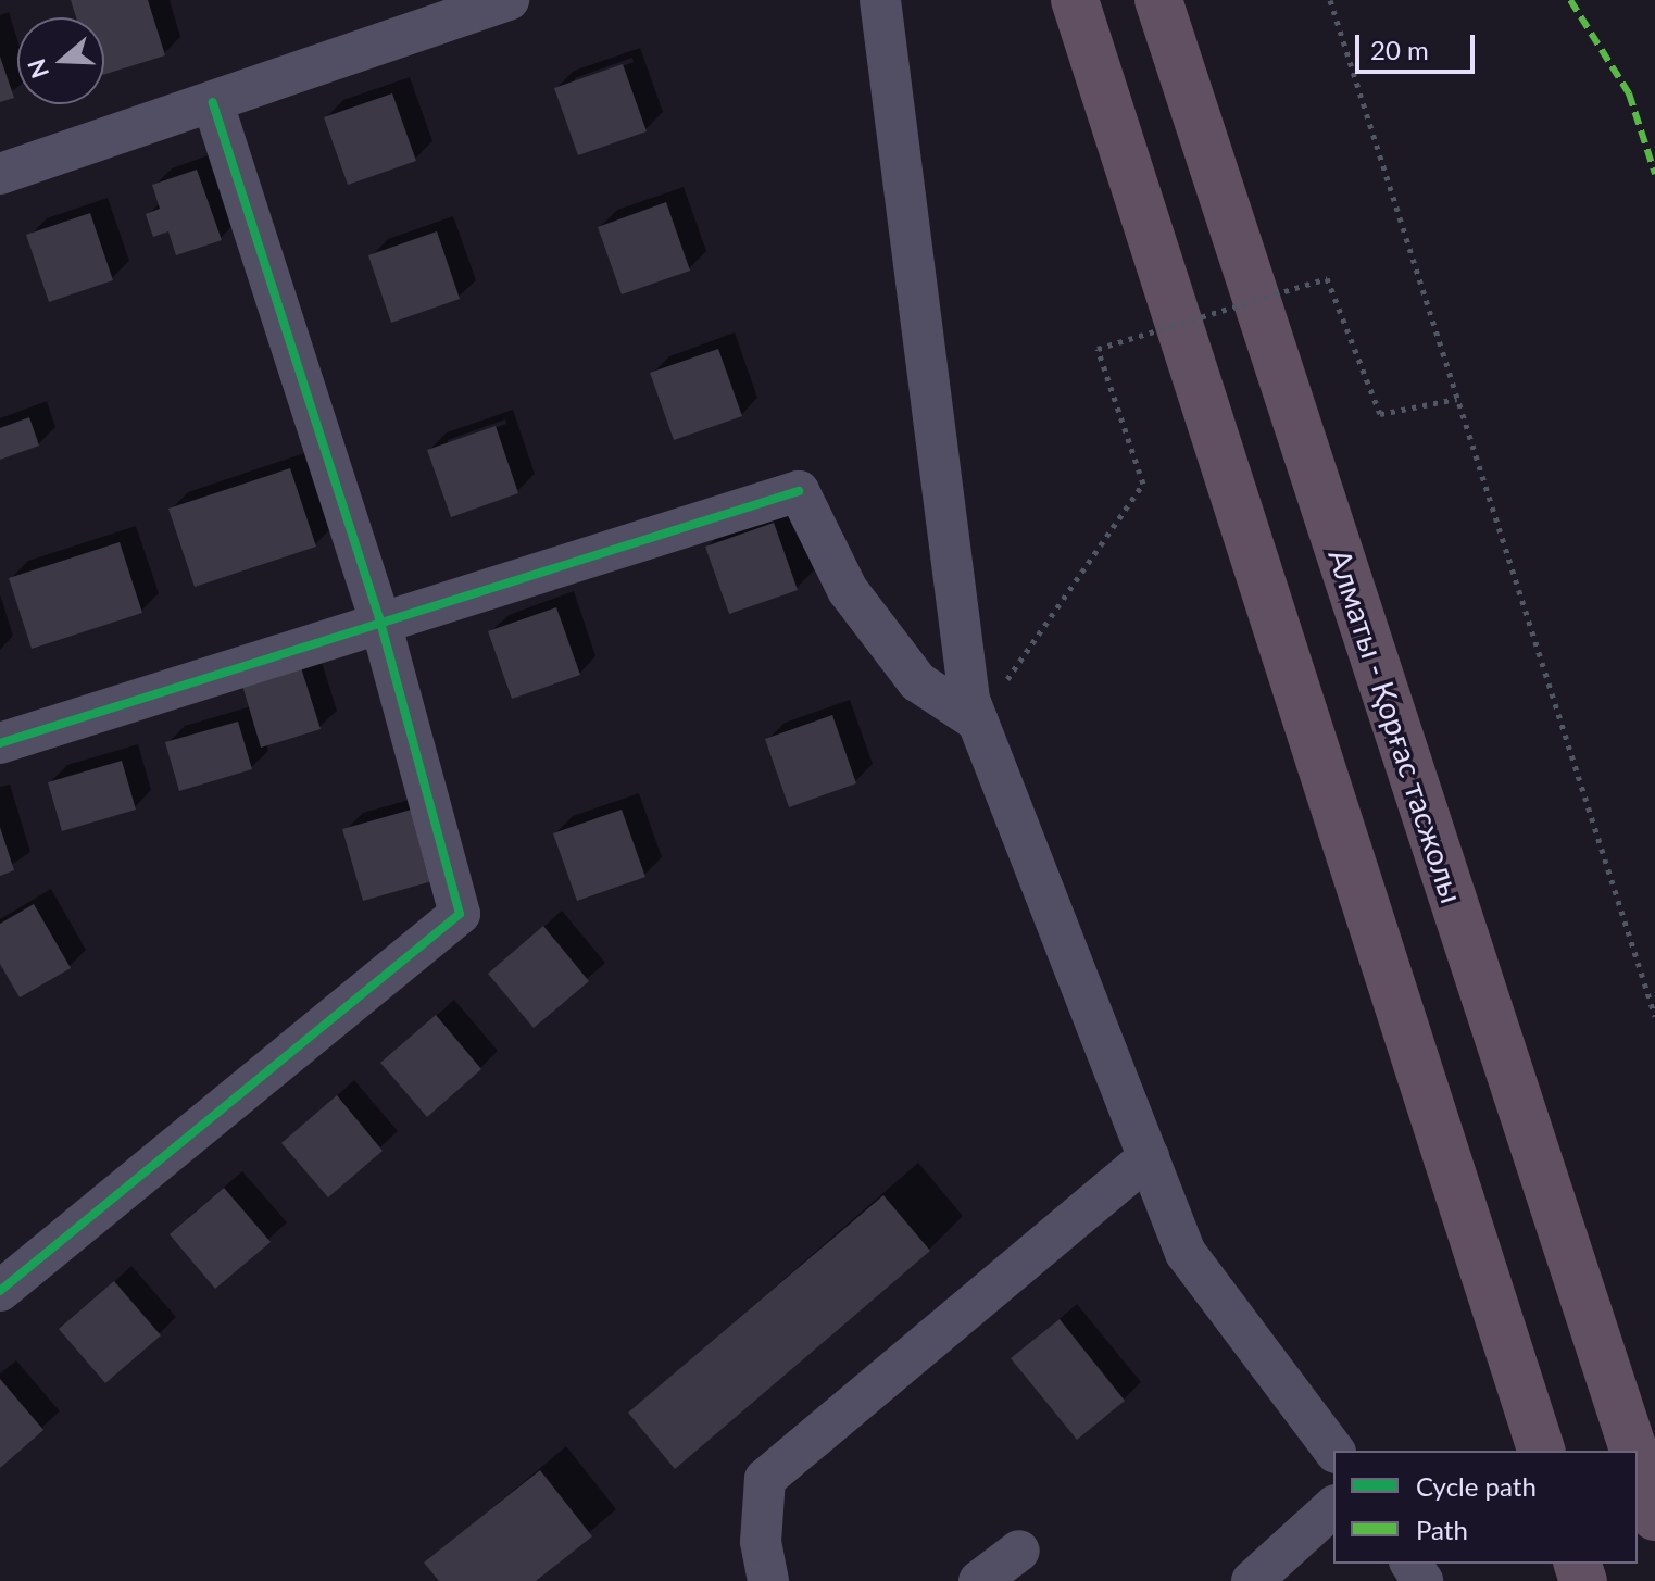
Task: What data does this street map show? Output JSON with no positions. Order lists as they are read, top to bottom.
{
  "streets": {
    "highway": ["Алматы - Қорғас тасжолы"]
  },
  "legend": ["Cycle path", "Path"],
  "scale_bar": "20 m",
  "north": "left"
}
